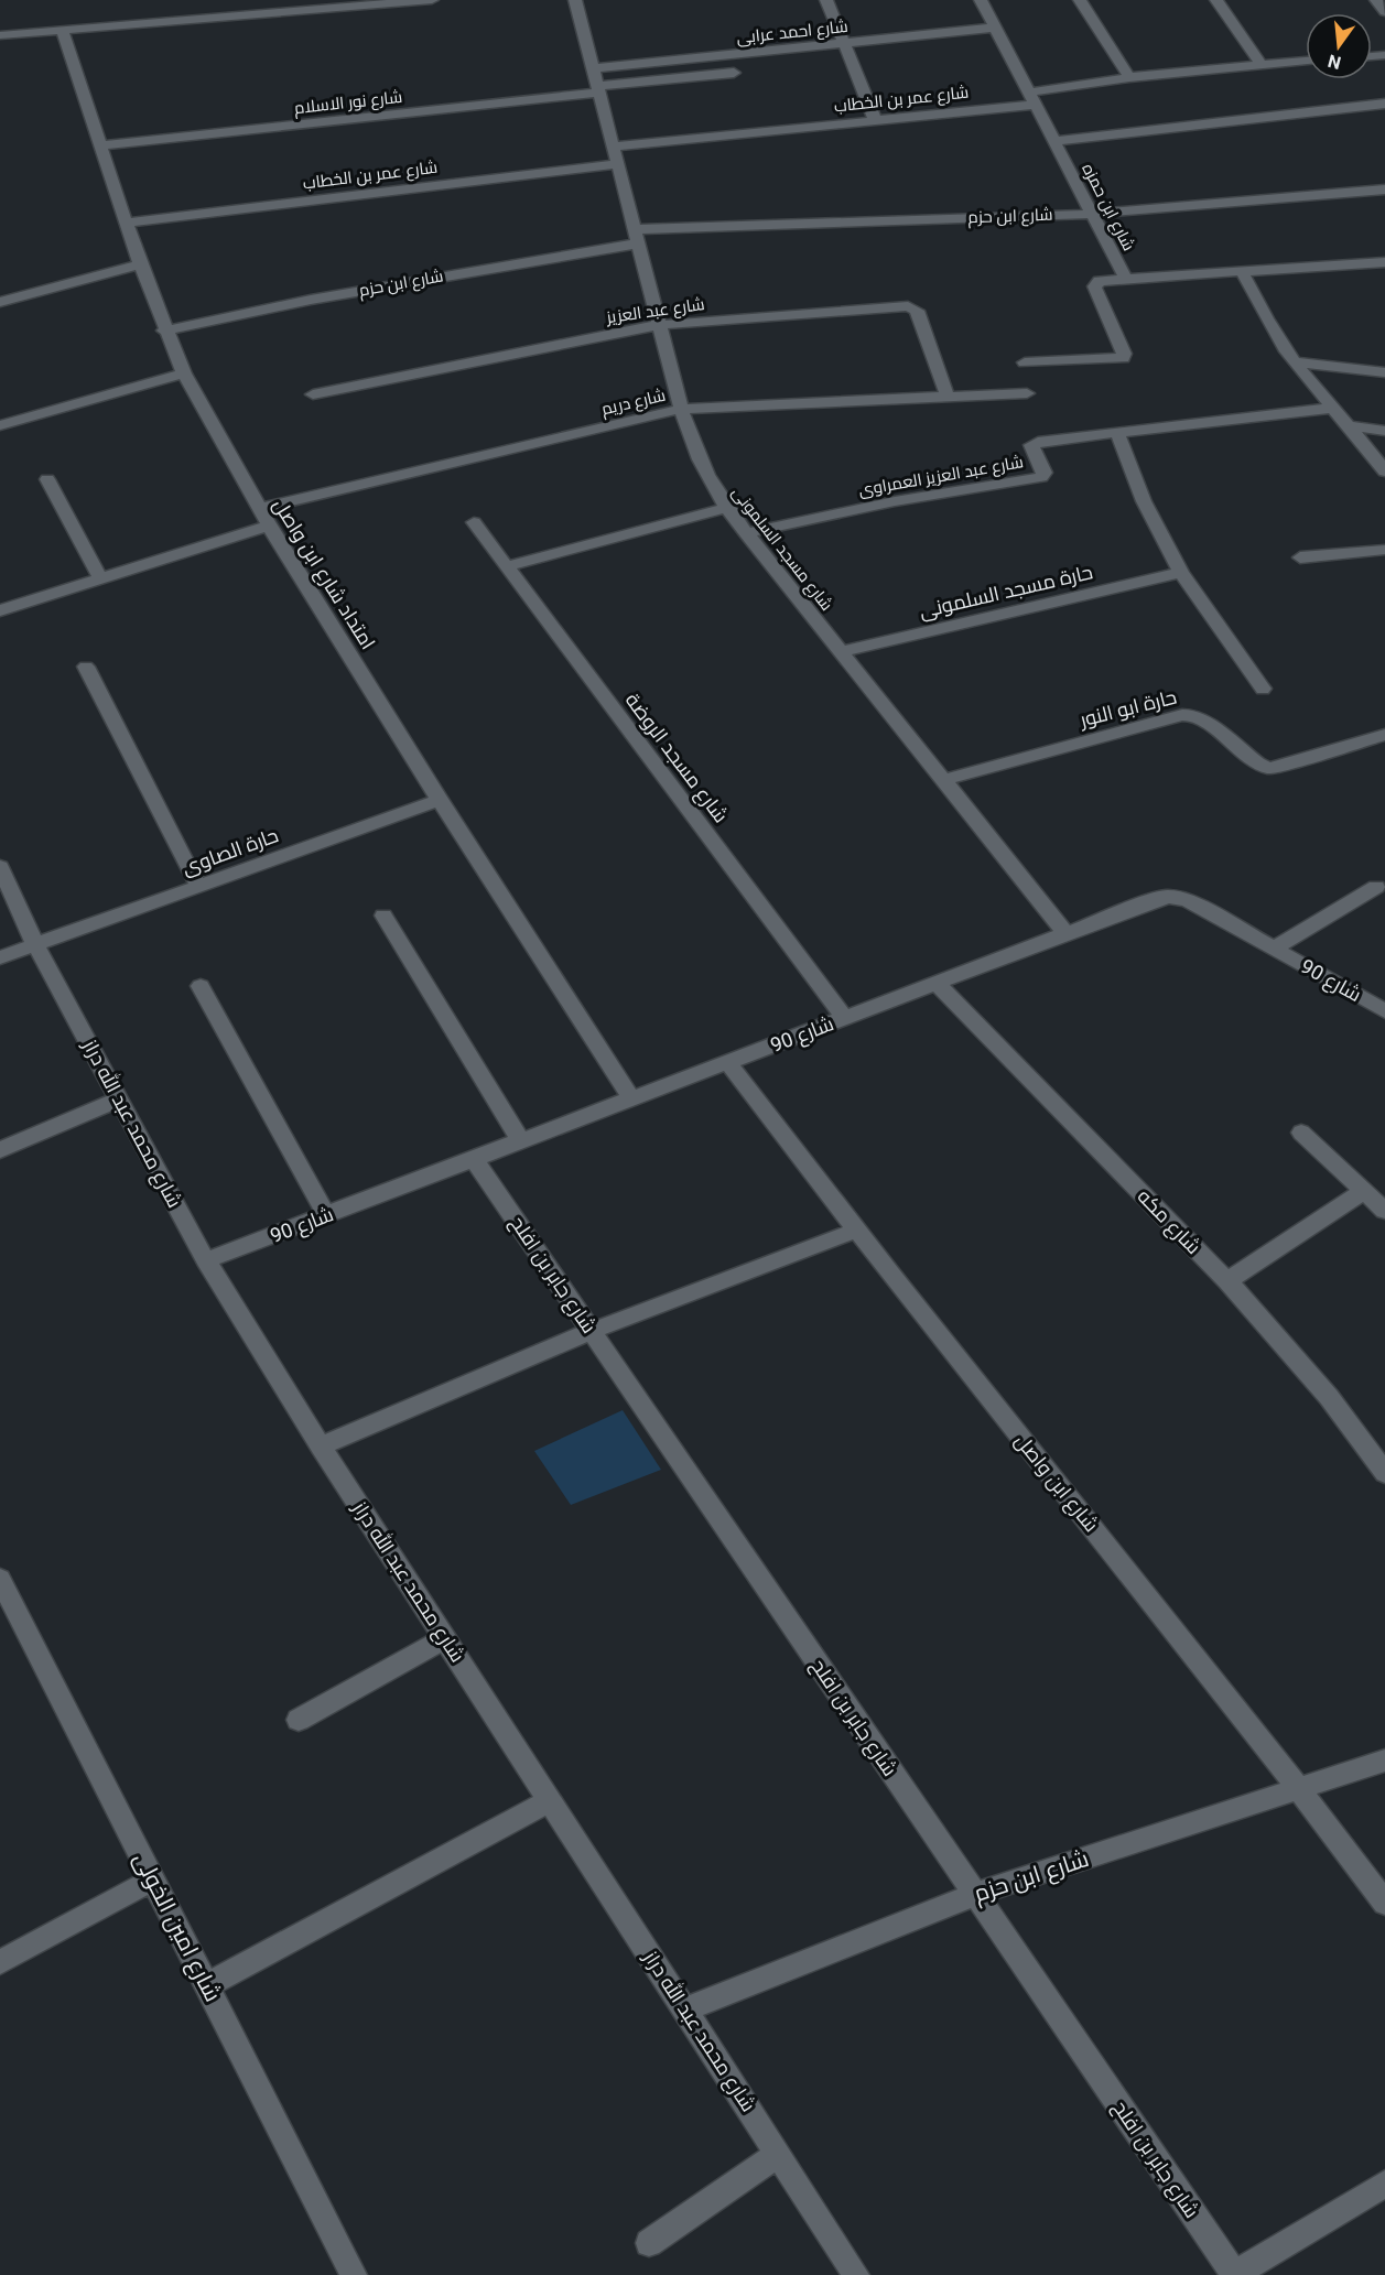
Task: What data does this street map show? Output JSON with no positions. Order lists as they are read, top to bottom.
{
  "streets": {
    "street": [
      "شارع احمد عرابى",
      "شارع عمر بن الخطاب",
      "شارع نور الاسلام",
      "شارع ابن حمزه",
      "شارع ابن حزم",
      "شارع عبد العزيز",
      "شارع دريم",
      "شارع عبد العزيز العمراوى",
      "شارع مسجد السلمونى",
      "امتداد شارع ابن واصل",
      "حارة مسجد السلمونى",
      "حارة ابو النور",
      "شارع مسجد الروضة",
      "حارة الصاوى",
      "شارع 90",
      "شارع محمد عبد الله دراز",
      "شارع مكه",
      "شارع جابر بن افلح",
      "شارع ابن واصل",
      "شارع امين الخولى"
    ]
  },
  "crossings": [
    ["شارع احمد عرابى", "شارع ابن حمزه"],
    ["شارع احمد عرابى", "شارع مسجد السلمونى"],
    ["شارع عمر بن الخطاب", "شارع ابن حمزه"],
    ["شارع عمر بن الخطاب", "شارع مسجد السلمونى"],
    ["شارع عمر بن الخطاب", "امتداد شارع ابن واصل"],
    ["شارع نور الاسلام", "شارع مسجد السلمونى"],
    ["شارع نور الاسلام", "امتداد شارع ابن واصل"],
    ["شارع ابن حمزه", "شارع ابن حزم"],
    ["شارع ابن حزم", "شارع مسجد السلمونى"],
    ["شارع ابن حزم", "امتداد شارع ابن واصل"],
    ["شارع ابن حزم", "شارع محمد عبد الله دراز"],
    ["شارع ابن حزم", "شارع جابر بن افلح"],
    ["شارع ابن حزم", "شارع ابن واصل"],
    ["شارع عبد العزيز", "شارع دريم"],
    ["شارع عبد العزيز", "شارع مسجد السلمونى"],
    ["شارع دريم", "شارع مسجد السلمونى"],
    ["شارع دريم", "امتداد شارع ابن واصل"],
    ["شارع عبد العزيز العمراوى", "شارع مسجد السلمونى"],
    ["شارع مسجد السلمونى", "حارة مسجد السلمونى"],
    ["شارع مسجد السلمونى", "حارة ابو النور"],
    ["شارع مسجد السلمونى", "شارع 90"],
    ["امتداد شارع ابن واصل", "حارة الصاوى"],
    ["امتداد شارع ابن واصل", "شارع 90"],
    ["شارع مسجد الروضة", "شارع 90"],
    ["حارة الصاوى", "شارع محمد عبد الله دراز"],
    ["شارع 90", "شارع محمد عبد الله دراز"],
    ["شارع 90", "شارع مكه"],
    ["شارع 90", "شارع جابر بن افلح"],
    ["شارع 90", "شارع ابن واصل"]
  ],
  "north": "bottom"
}
